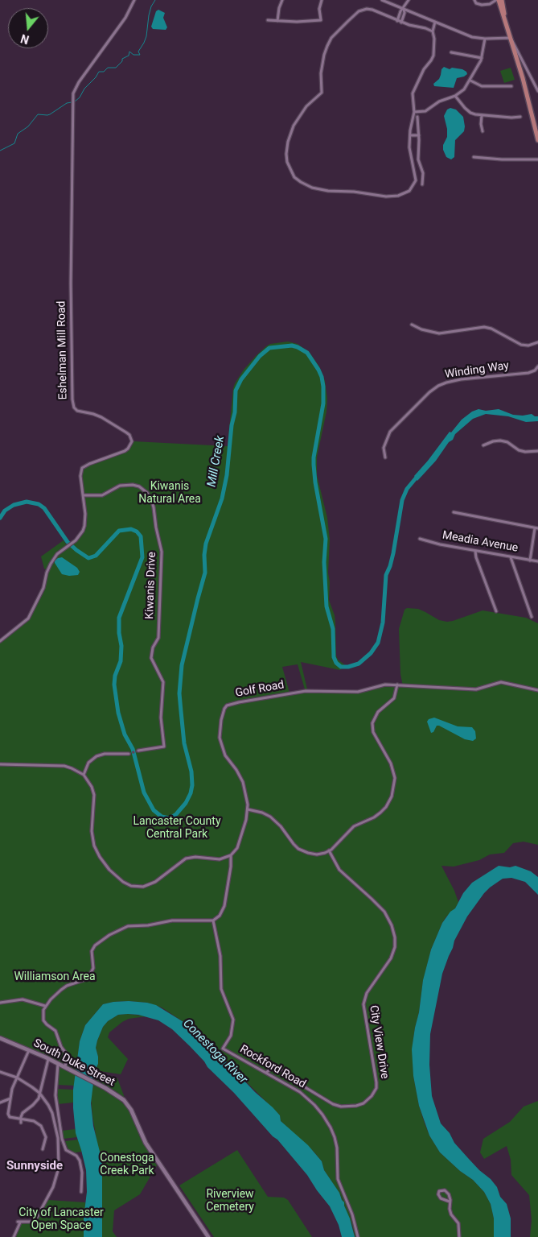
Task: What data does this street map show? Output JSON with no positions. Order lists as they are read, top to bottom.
{
  "streets": {
    "main road": ["South Duke Street"],
    "street": [
      "Eshelman Mill Road",
      "Winding Way",
      "Meadia Avenue",
      "Kiwanis Drive",
      "Golf Road",
      "City View Drive",
      "Rockford Road"
    ]
  },
  "crossings": [
    ["Eshelman Mill Road", "Kiwanis Drive"],
    ["City View Drive", "Rockford Road"]
  ],
  "districts": ["Sunnyside"],
  "water": ["Mill Creek", "Conestoga River"],
  "parks": [
    "Kiwanis Natural Area",
    "Lancaster County Central Park",
    "Williamson Area",
    "Conestoga Creek Park",
    "Riverview Cemetery",
    "City of Lancaster Open Space"
  ],
  "north": "bottom"
}
